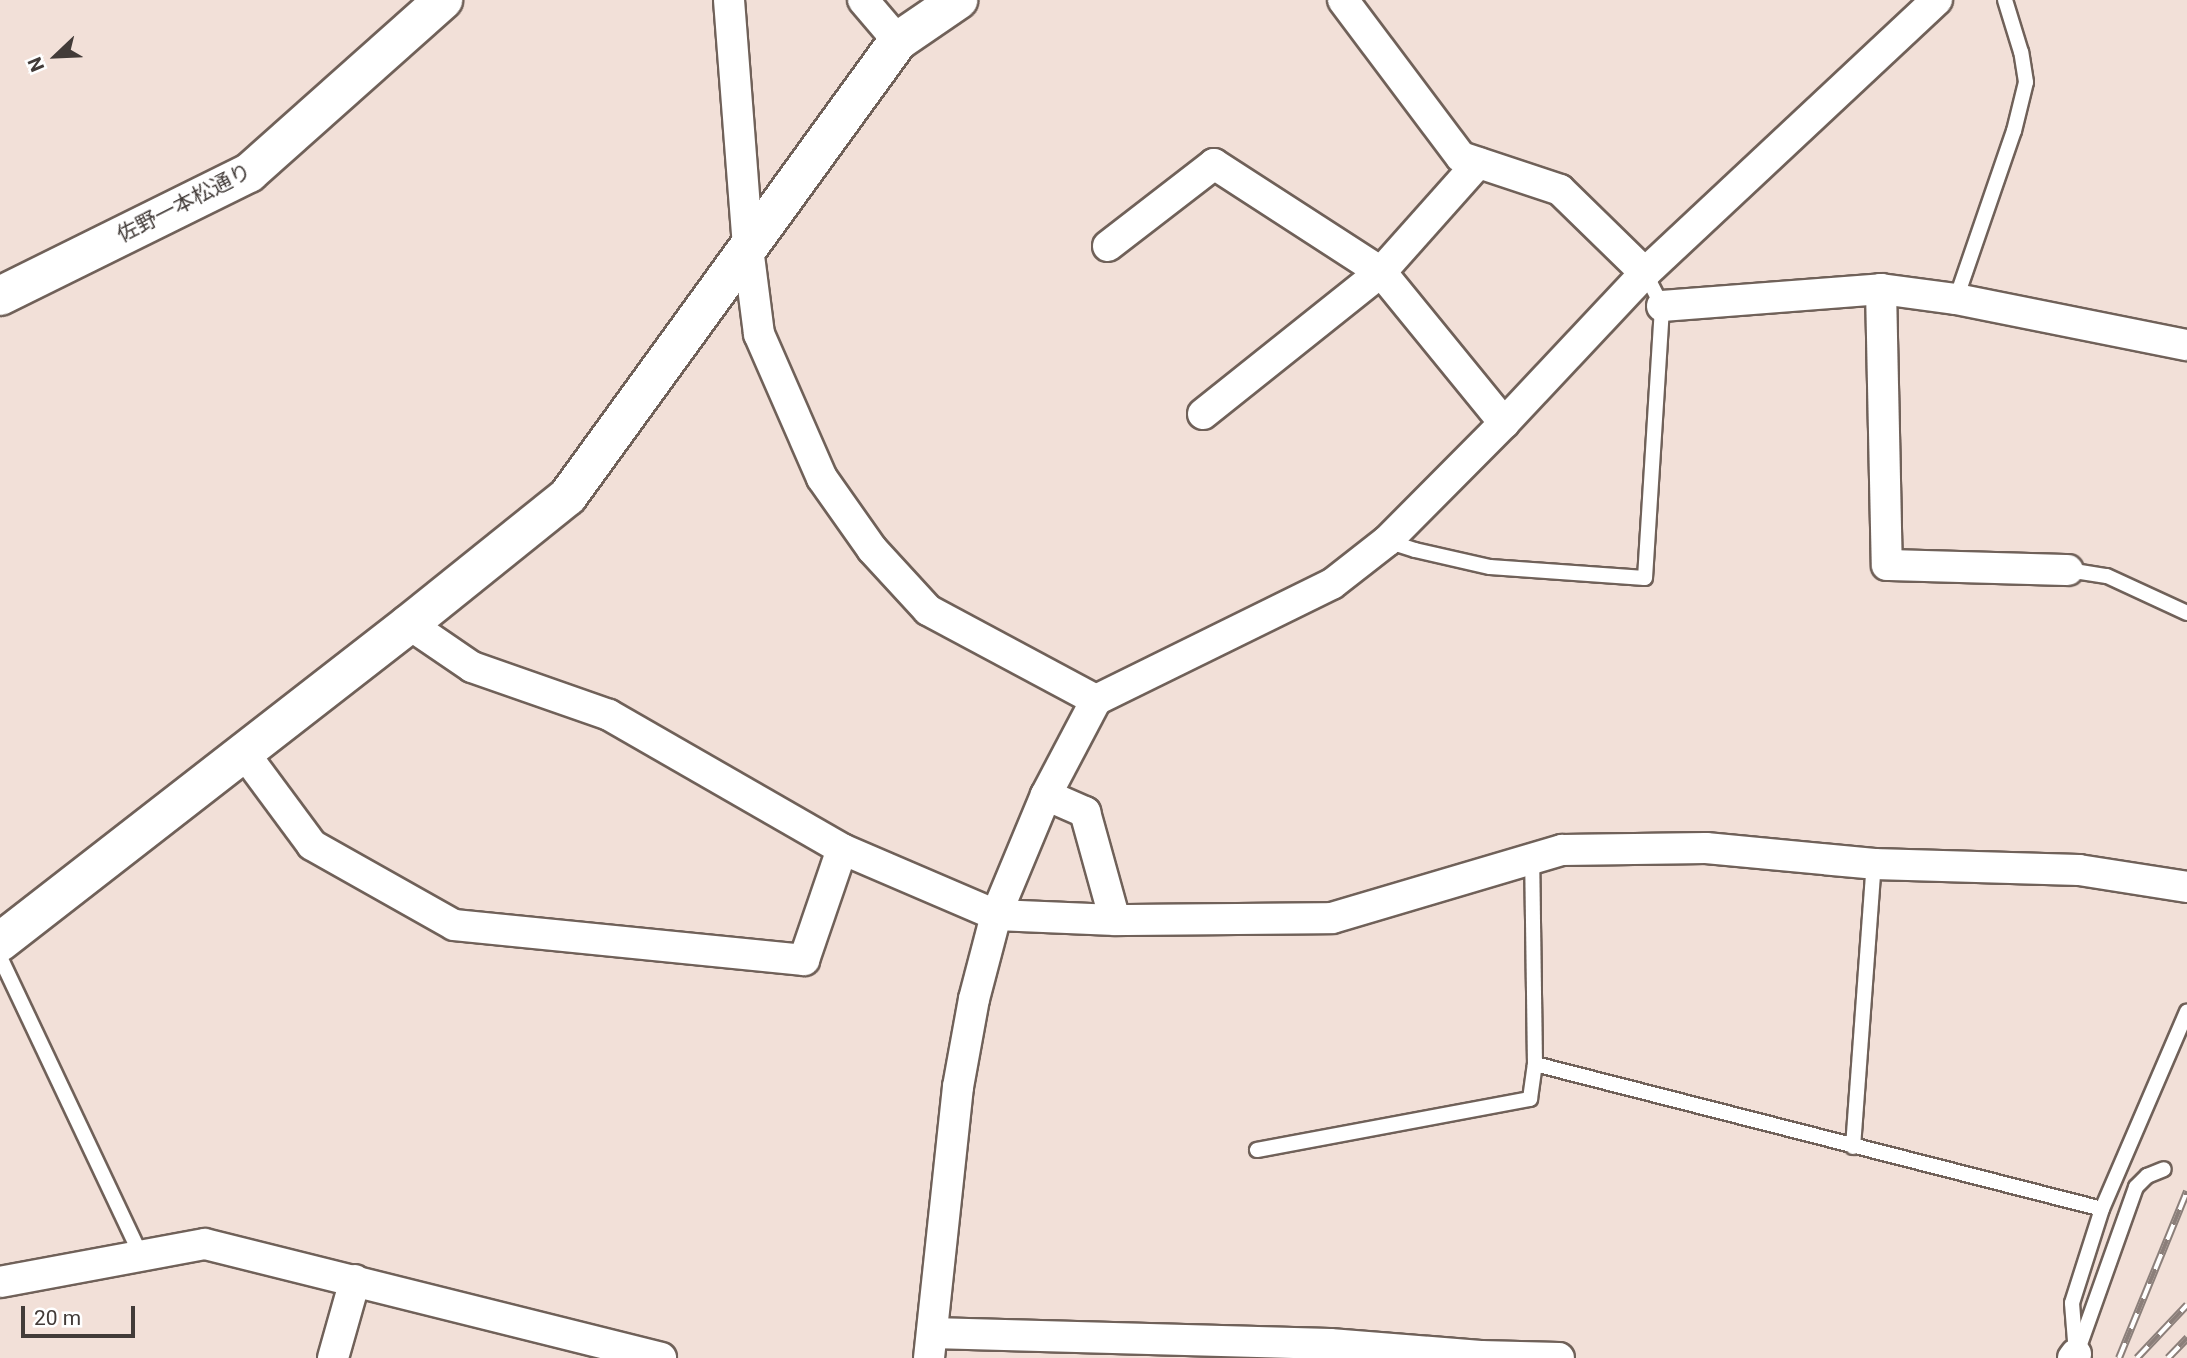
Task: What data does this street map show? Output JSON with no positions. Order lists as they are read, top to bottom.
{
  "streets": {
    "street": ["佐野一本松通り"]
  },
  "scale_bar": "20 m",
  "north": "bottom left"
}
